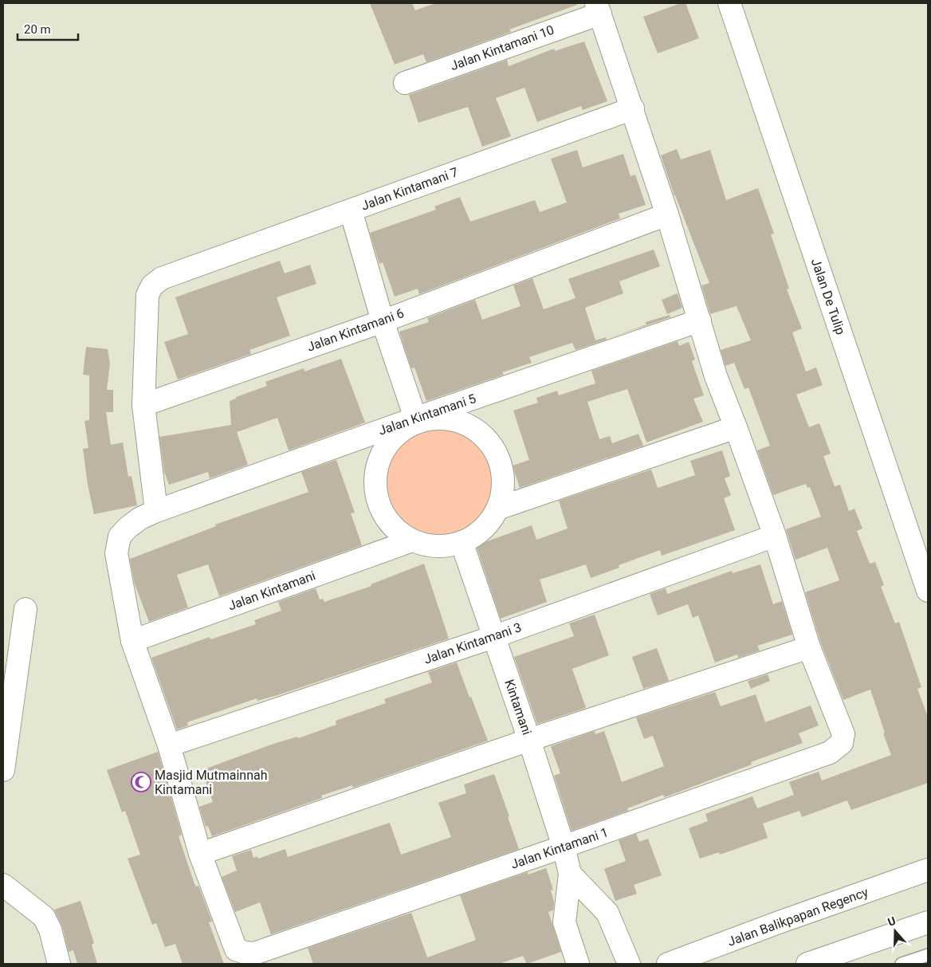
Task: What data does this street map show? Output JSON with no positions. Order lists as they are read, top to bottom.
{
  "streets": {
    "street": [
      "Jalan Kintamani 10",
      "Jalan Kintamani 7",
      "Jalan De Tulip",
      "Jalan Kintamani 6",
      "Jalan Kintamani 5",
      "Jalan Kintamani",
      "Jalan Kintamani 3",
      "Kintamani",
      "Jalan Kintamani 1",
      "Jalan Balikpapan Regency"
    ]
  },
  "crossings": [
    ["Jalan Kintamani 10", "Jalan Kintamani 1"],
    ["Jalan Kintamani 7", "Jalan Kintamani 6"],
    ["Jalan Kintamani 7", "Jalan Kintamani 5"],
    ["Jalan Kintamani 7", "Jalan Kintamani"],
    ["Jalan Kintamani 7", "Kintamani"],
    ["Jalan Kintamani 7", "Jalan Kintamani 1"],
    ["Jalan Kintamani 6", "Jalan Kintamani 1"],
    ["Jalan Kintamani 5", "Jalan Kintamani"],
    ["Jalan Kintamani 5", "Jalan Kintamani 3"],
    ["Jalan Kintamani 5", "Kintamani"],
    ["Jalan Kintamani 5", "Jalan Kintamani 1"],
    ["Jalan Kintamani", "Kintamani"],
    ["Jalan Kintamani 3", "Kintamani"],
    ["Jalan Kintamani 3", "Jalan Kintamani 1"],
    ["Kintamani", "Jalan Kintamani 1"]
  ],
  "places": {
    "mosque": ["Masjid Mutmainnah Kintamani"]
  },
  "scale_bar": "20 m",
  "north": "top"
}
